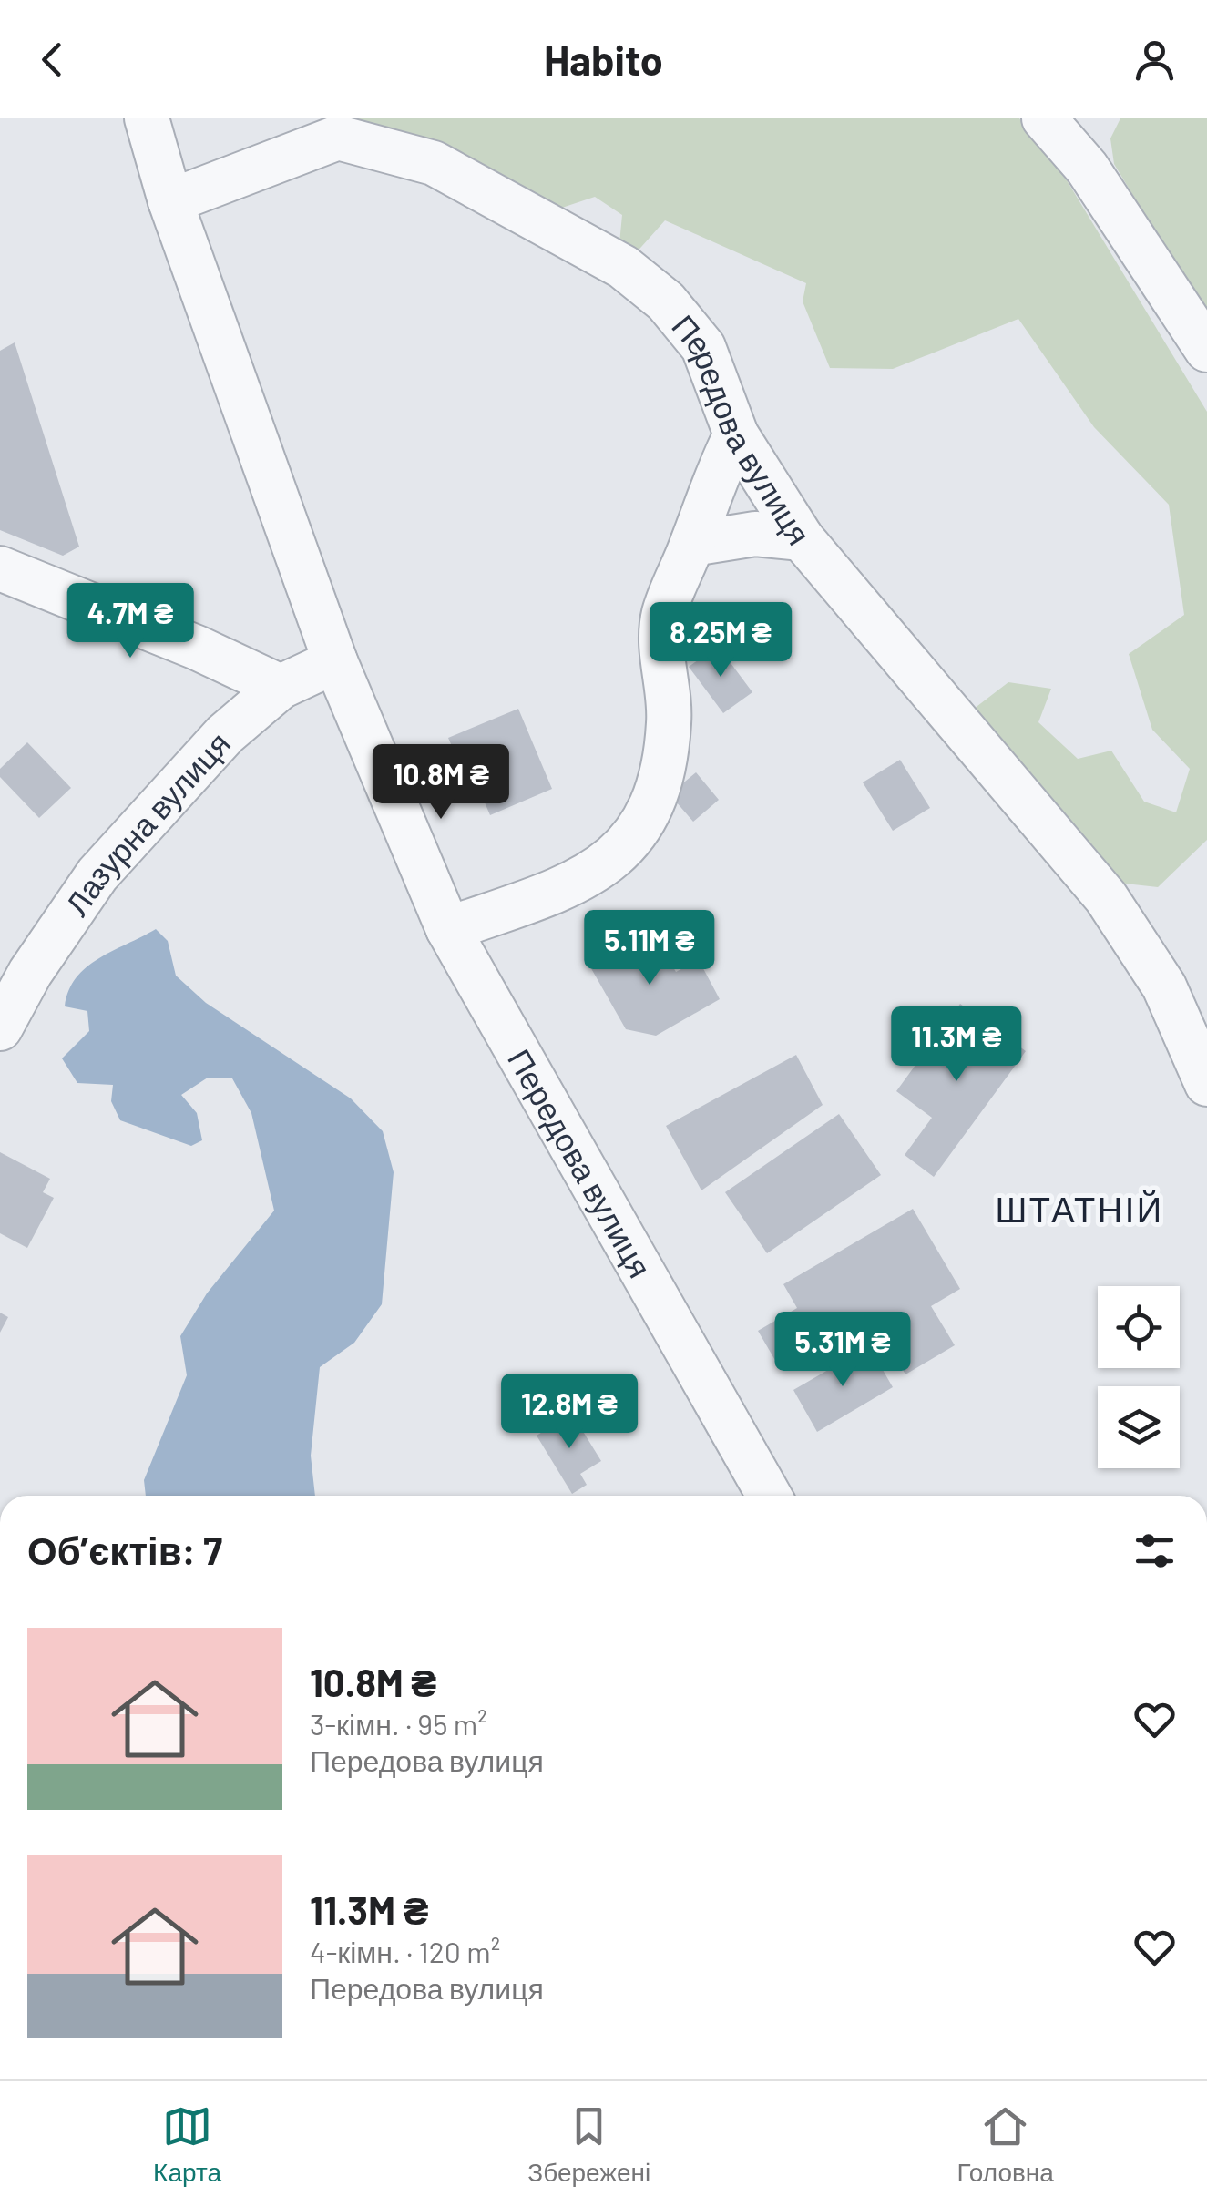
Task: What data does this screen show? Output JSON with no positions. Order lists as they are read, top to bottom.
{
  "streets": {
    "street": ["Передова вулиця", "Лазурна вулиця"]
  },
  "crossings": [
    ["Передова вулиця", "Лазурна вулиця"]
  ],
  "districts": ["ШТАТНІЙ"],
  "page": {
    "header": "Habito",
    "price": [
      "4.7M ₴",
      "8.25M ₴",
      "10.8M ₴",
      "5.11M ₴",
      "11.3M ₴",
      "5.31M ₴",
      "12.8M ₴"
    ],
    "heading": "Об’єктів: 7",
    "list": [
      {
        "name": "10.8M ₴",
        "note": "3-кімн. · 95 m² · Передова вулиця"
      },
      {
        "name": "11.3M ₴",
        "note": "4-кімн. · 120 m² · Передова вулиця"
      }
    ],
    "tabs": ["Карта", "Збережені", "Головна"]
  }
}
